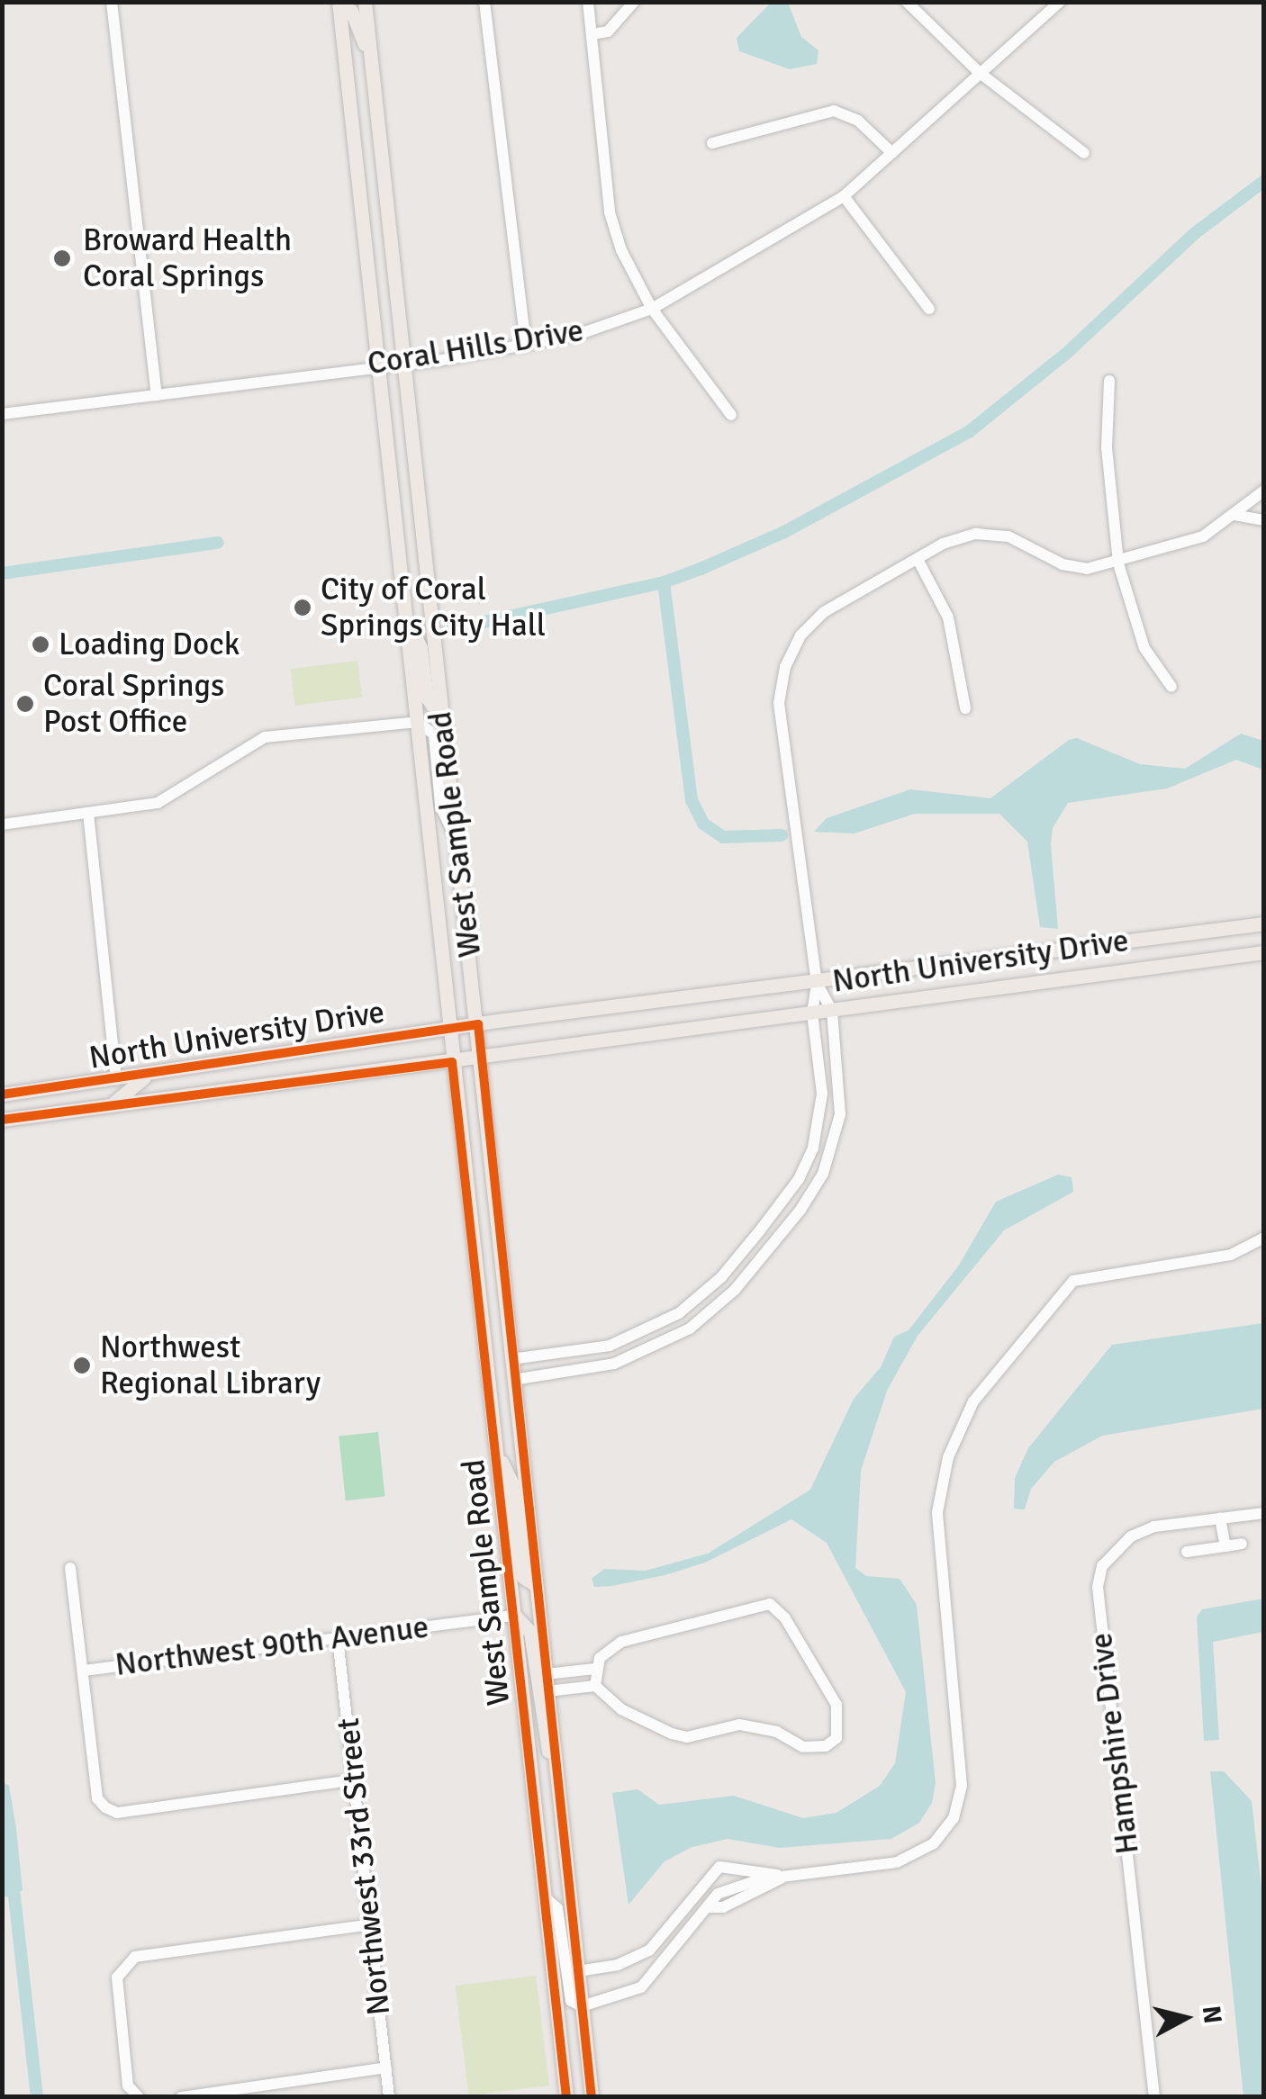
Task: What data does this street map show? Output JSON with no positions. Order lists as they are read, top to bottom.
{
  "streets": {
    "main road": ["West Sample Road", "North University Drive"],
    "street": [
      "Coral Hills Drive",
      "Northwest 90th Avenue",
      "Hampshire Drive",
      "Northwest 33rd Street"
    ]
  },
  "crossings": [
    ["Coral Hills Drive", "West Sample Road"],
    ["West Sample Road", "North University Drive"],
    ["West Sample Road", "Northwest 90th Avenue"],
    ["Northwest 90th Avenue", "Northwest 33rd Street"]
  ],
  "places": [
    "Broward Health Coral Springs",
    "City of Coral Springs City Hall",
    "Loading Dock",
    "Coral Springs Post Office",
    "Northwest Regional Library"
  ],
  "north": "right"
}
